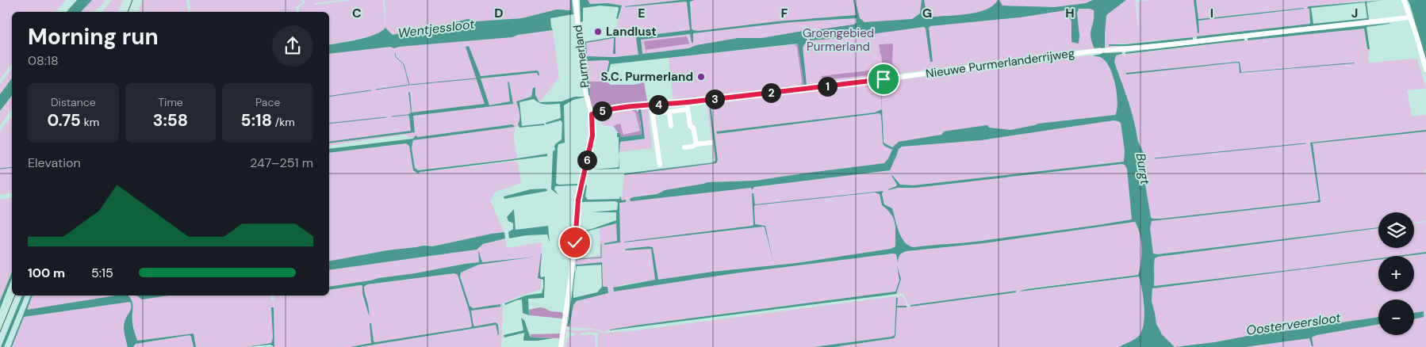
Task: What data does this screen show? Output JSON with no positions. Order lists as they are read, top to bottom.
{
  "streets": {
    "street": ["Purmerland", "Nieuwe Purmerlanderrijweg"]
  },
  "crossings": [
    ["Purmerland", "Nieuwe Purmerlanderrijweg"]
  ],
  "water": ["Wentjessloot", "Burgt", "Oosterveersloot"],
  "parks": ["Groengebied Purmerland"],
  "places": ["Landlust", "S.C. Purmerland"],
  "page": {
    "heading": ["Morning run", "08:18"],
    "pins": [
      "1",
      "2",
      "3",
      "4",
      "5",
      "6"
    ],
    "stats": [
      ["Distance", "0.75 km"],
      ["Time", "3:58"],
      ["Pace", "5:18 /km"]
    ],
    "chart": ["Elevation", "247–251 m"],
    "map_buttons": ["+", "−"],
    "list": [
      {
        "name": "100 m",
        "note": "5:15"
      }
    ]
  },
  "grid": {
    "columns": [
      "C",
      "D",
      "E",
      "F",
      "G",
      "H",
      "I",
      "J"
    ]
  }
}
